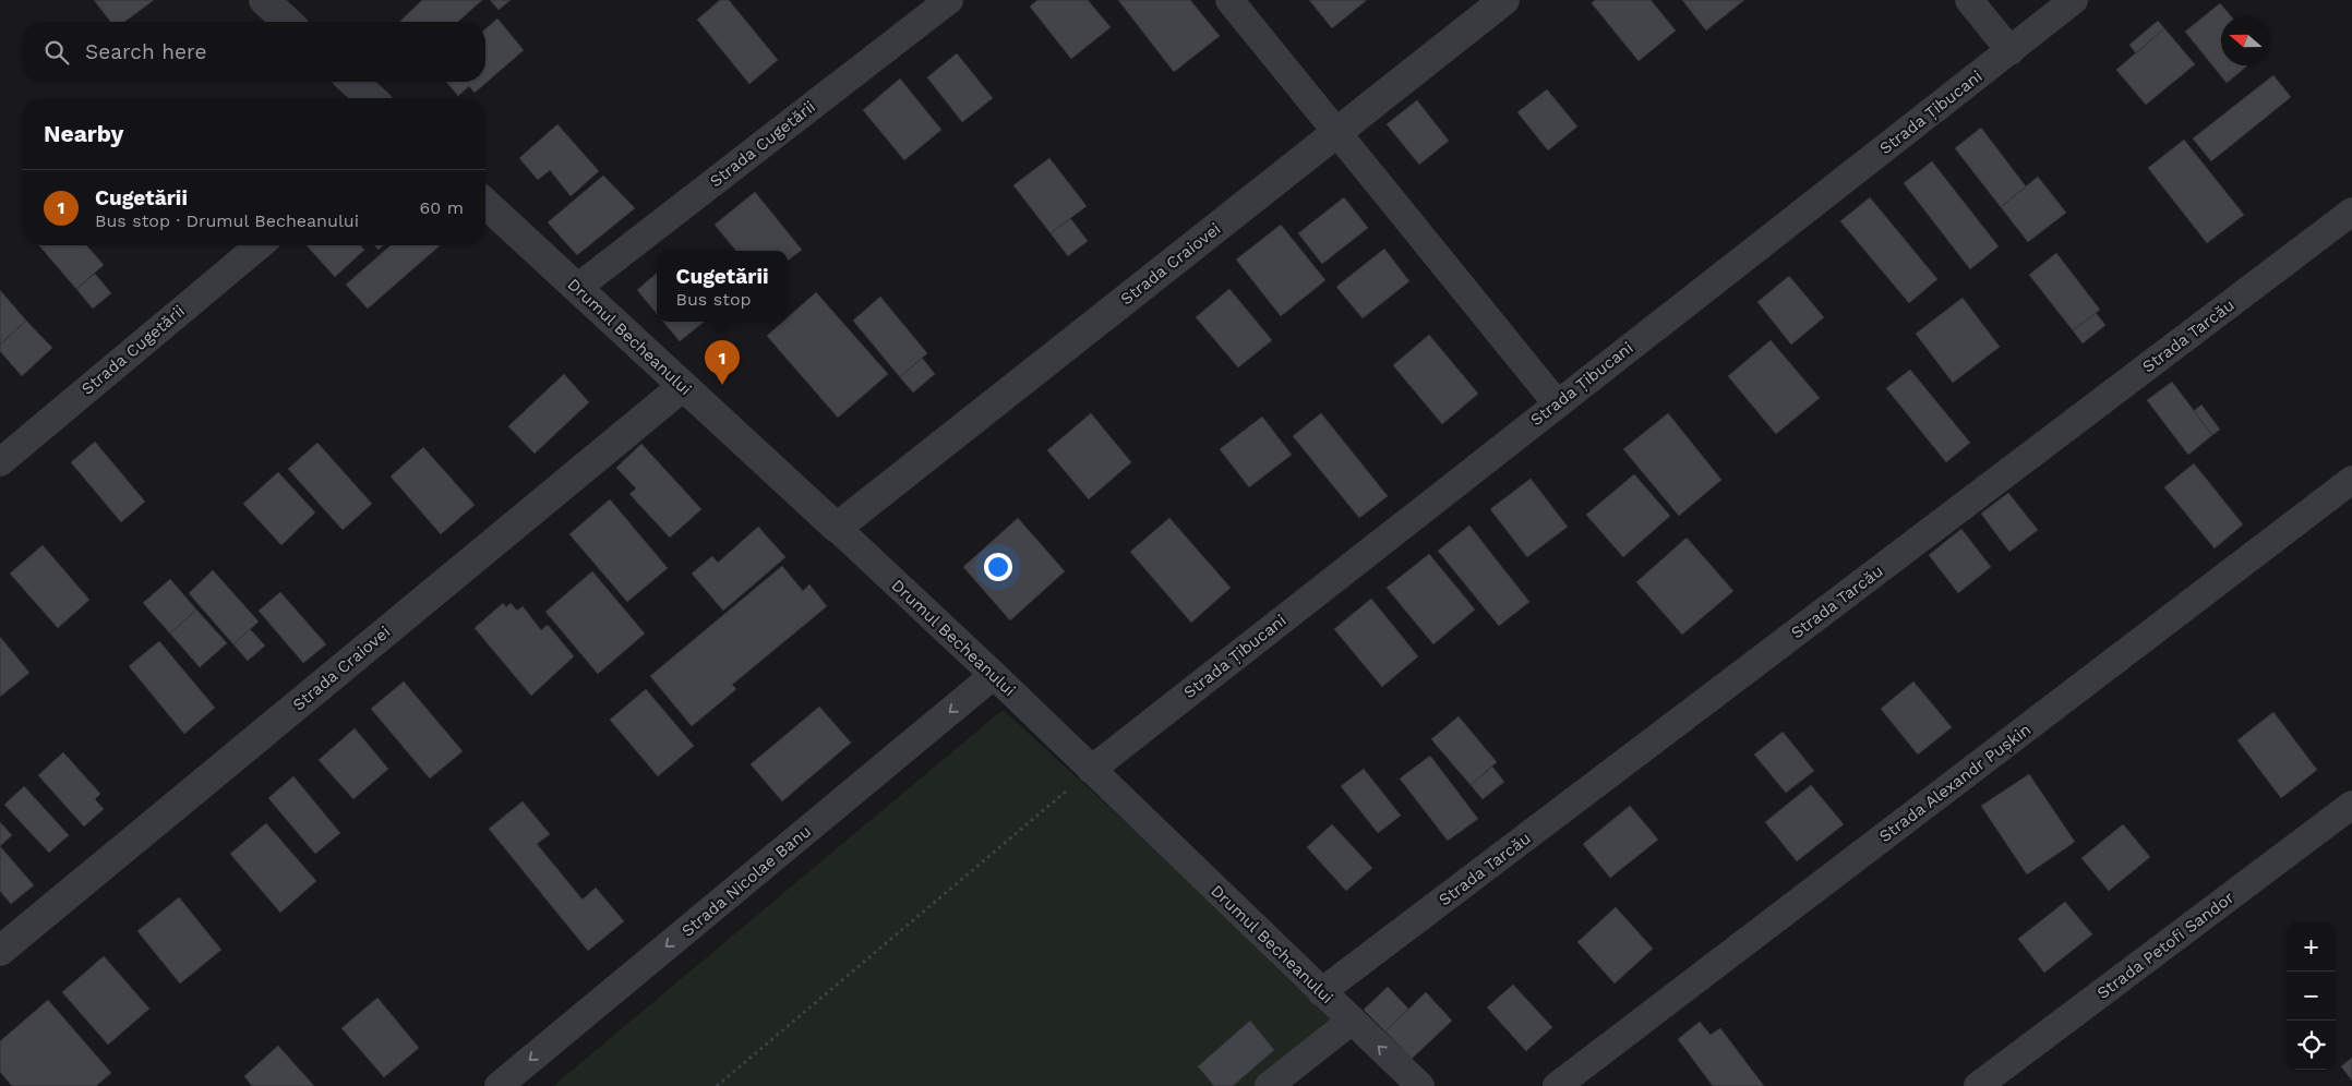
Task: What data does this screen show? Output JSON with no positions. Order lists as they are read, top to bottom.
{
  "streets": {
    "street": [
      "Strada Țibucani",
      "Strada Cugetării",
      "Strada Craiovei",
      "Strada Tarcău",
      "Drumul Becheanului",
      "Strada Alexandr Pușkin",
      "Strada Nicolae Banu",
      "Strada Petofi Sandor"
    ]
  },
  "crossings": [
    ["Strada Țibucani", "Drumul Becheanului"],
    ["Strada Cugetării", "Drumul Becheanului"],
    ["Strada Craiovei", "Drumul Becheanului"],
    ["Strada Tarcău", "Drumul Becheanului"],
    ["Drumul Becheanului", "Strada Nicolae Banu"]
  ],
  "one_way": ["Strada Nicolae Banu"],
  "north": "left",
  "page": {
    "search": "Search here",
    "heading": "Nearby",
    "list": [
      {
        "mark": "1",
        "name": "Cugetării",
        "note": "Bus stop · Drumul Becheanului",
        "value": "60 m"
      }
    ],
    "popup": ["Cugetării", "Bus stop"],
    "pins": "1",
    "map_buttons": ["+", "−"]
  }
}
